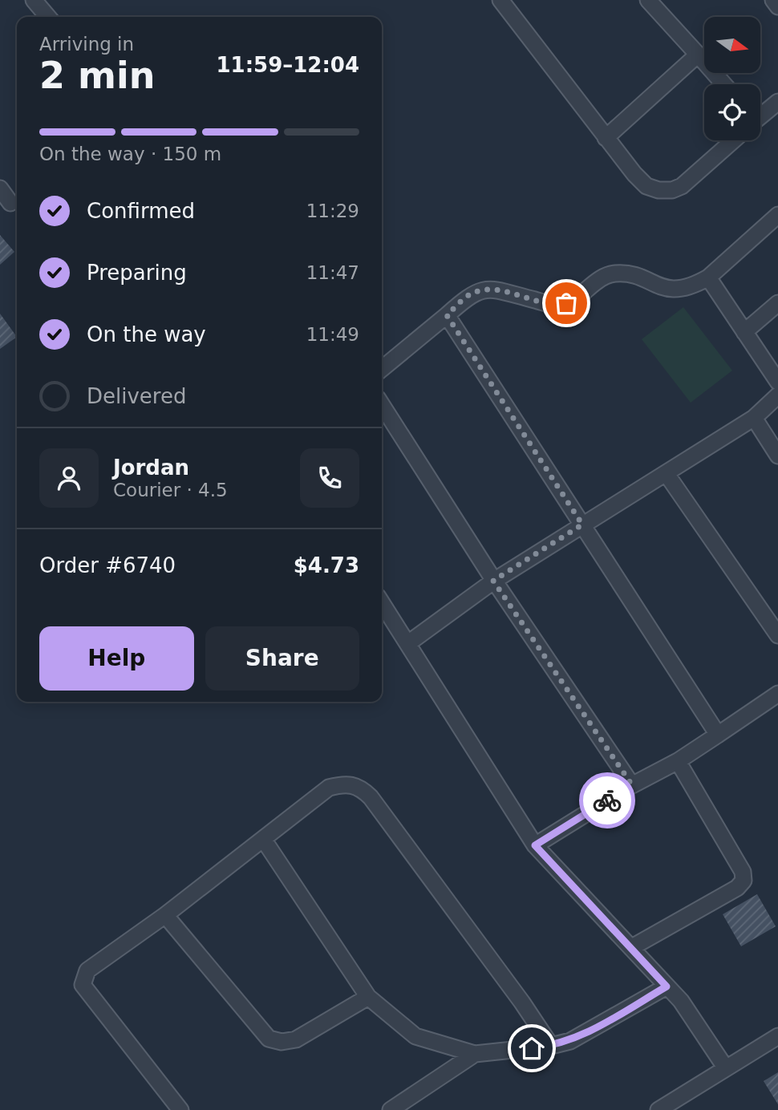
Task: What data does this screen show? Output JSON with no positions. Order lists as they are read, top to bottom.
{
  "north": "right",
  "page": {
    "heading": ["2 min", "Arriving in", "11:59–12:04"],
    "panel": [
      "Jordan",
      "Courier · 4.5",
      "Order #6740",
      "$4.73"
    ],
    "bar": "On the way · 150 m",
    "list": [
      ["Confirmed", "11:29"],
      ["Preparing", "11:47"],
      ["On the way", "11:49"],
      "Delivered"
    ],
    "buttons": ["Help", "Share"]
  }
}
